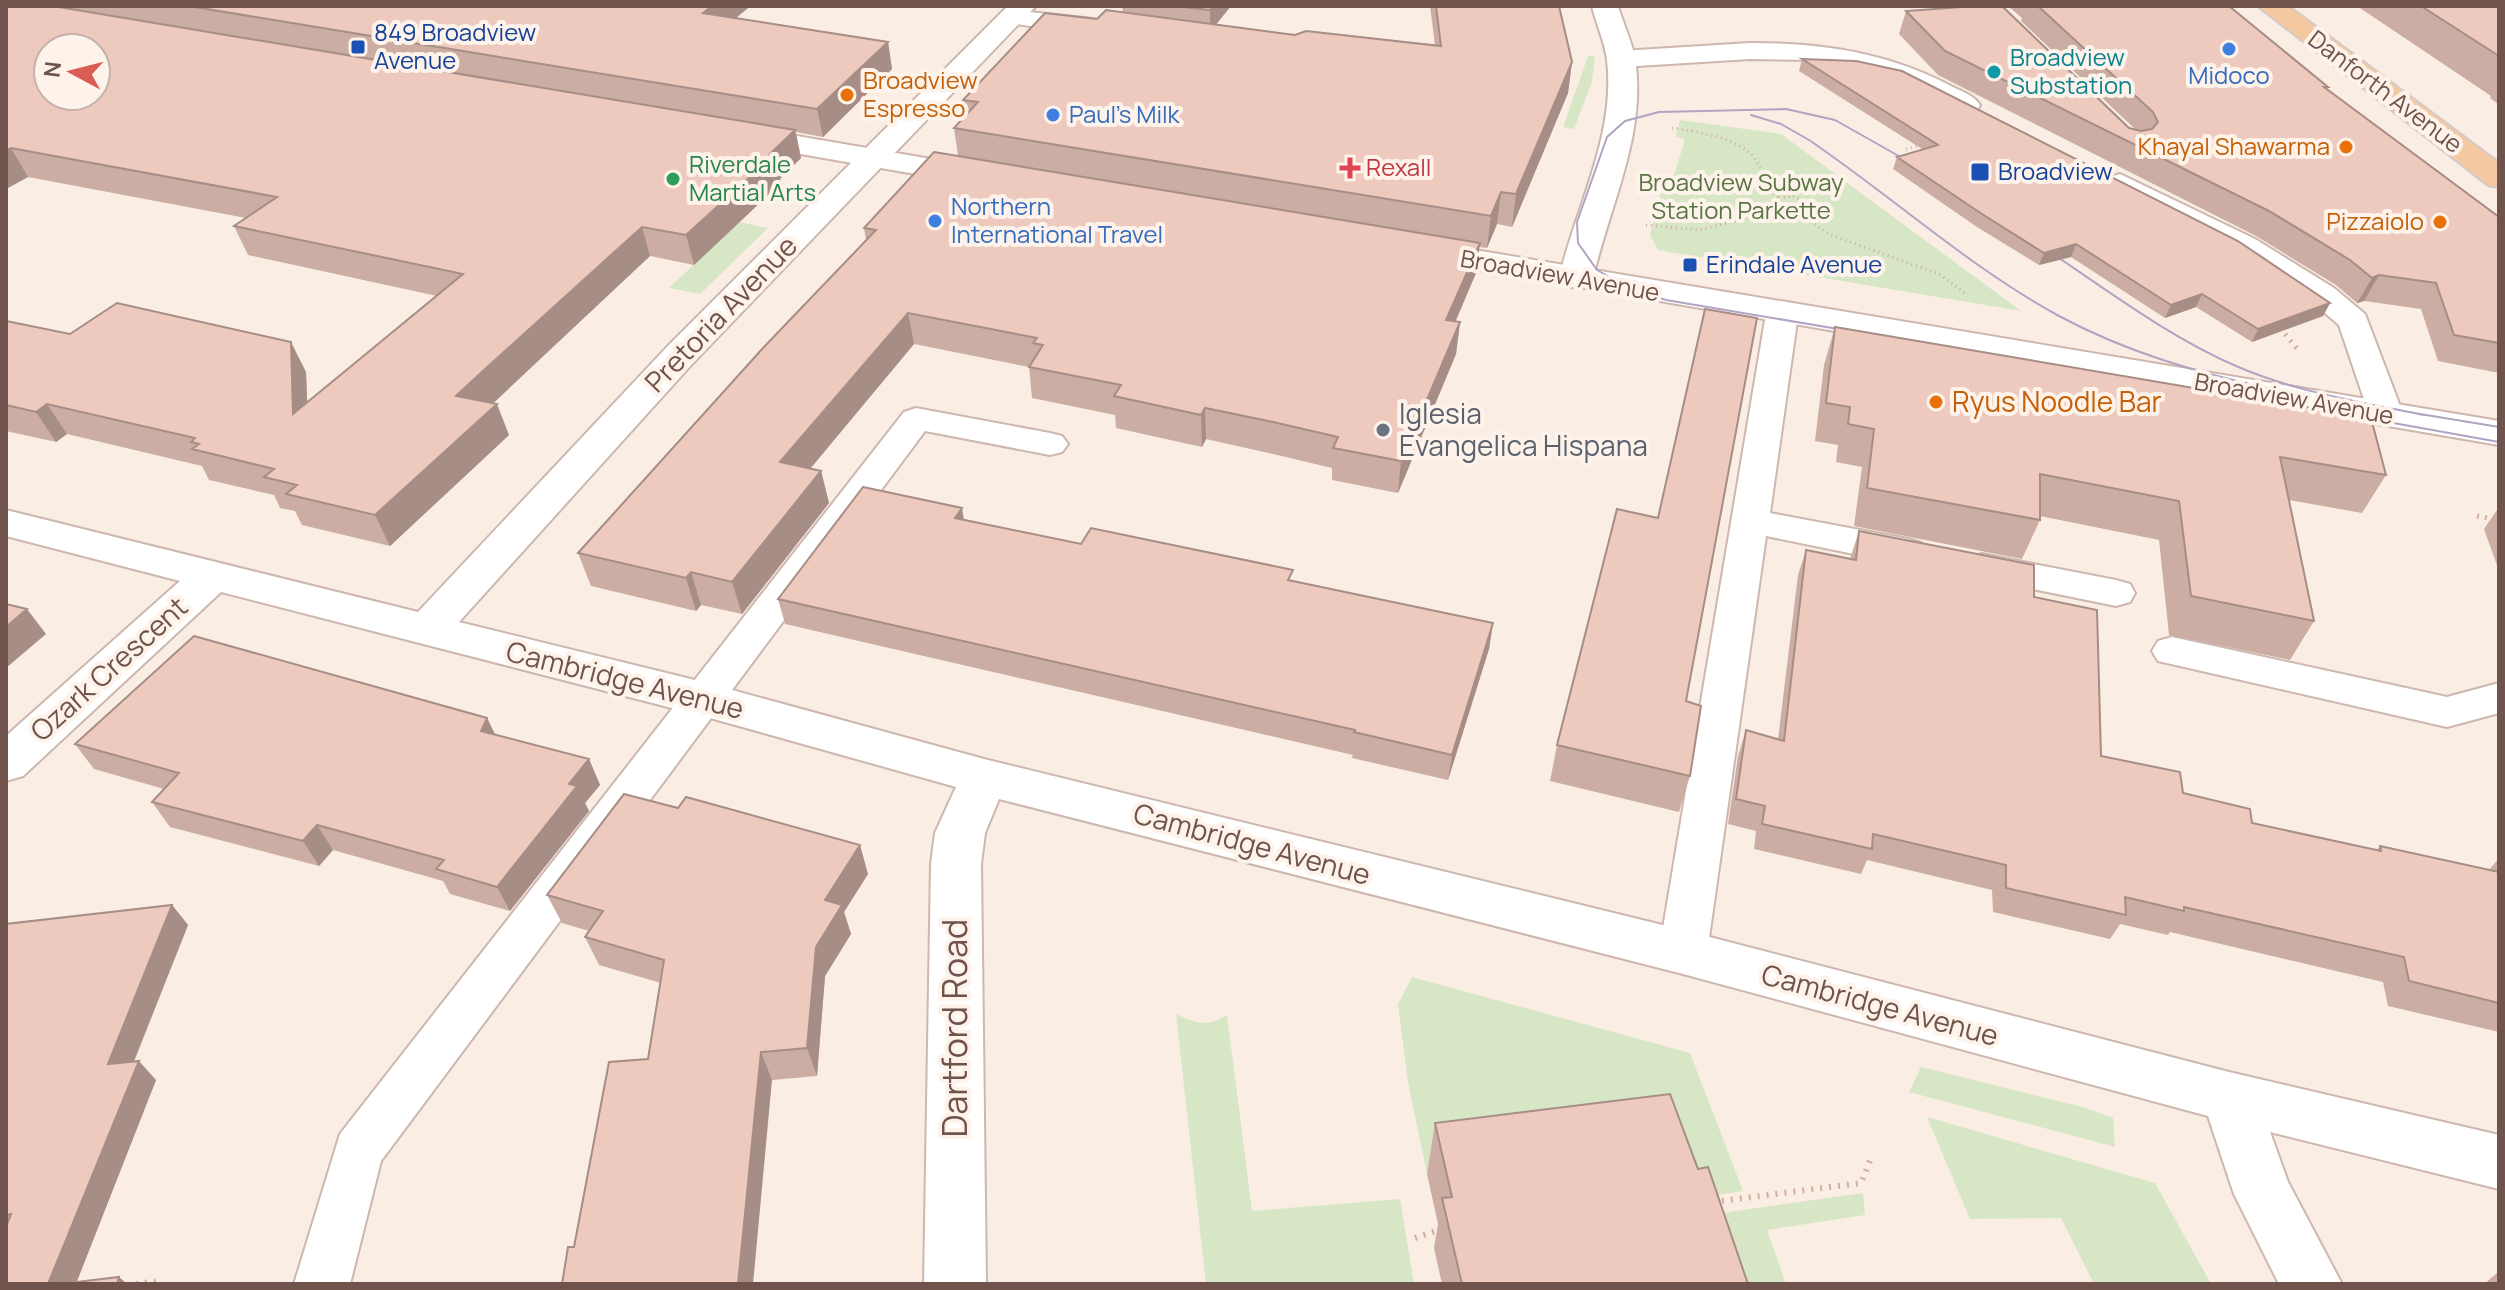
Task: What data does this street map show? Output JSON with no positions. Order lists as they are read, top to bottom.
{
  "streets": {
    "main road": ["Danforth Avenue"],
    "street": [
      "Broadview Avenue",
      "Pretoria Avenue",
      "Ozark Crescent",
      "Cambridge Avenue",
      "Dartford Road"
    ]
  },
  "crossings": [
    ["Pretoria Avenue", "Cambridge Avenue"],
    ["Ozark Crescent", "Cambridge Avenue"],
    ["Cambridge Avenue", "Dartford Road"]
  ],
  "parks": ["Broadview Subway Station Parkette"],
  "places": {
    "transit": ["849 Broadview Avenue", "Broadview", "Erindale Avenue"],
    "other": [
      "Midoco",
      "Broadview Substation",
      "Broadview Espresso",
      "Paul's Milk",
      "Khayal Shawarma",
      "Riverdale Martial Arts",
      "Northern International Travel",
      "Pizzaiolo",
      "Ryus Noodle Bar",
      "Iglesia Evangelica Hispana"
    ],
    "health": ["Rexall"]
  },
  "north": "left"
}
